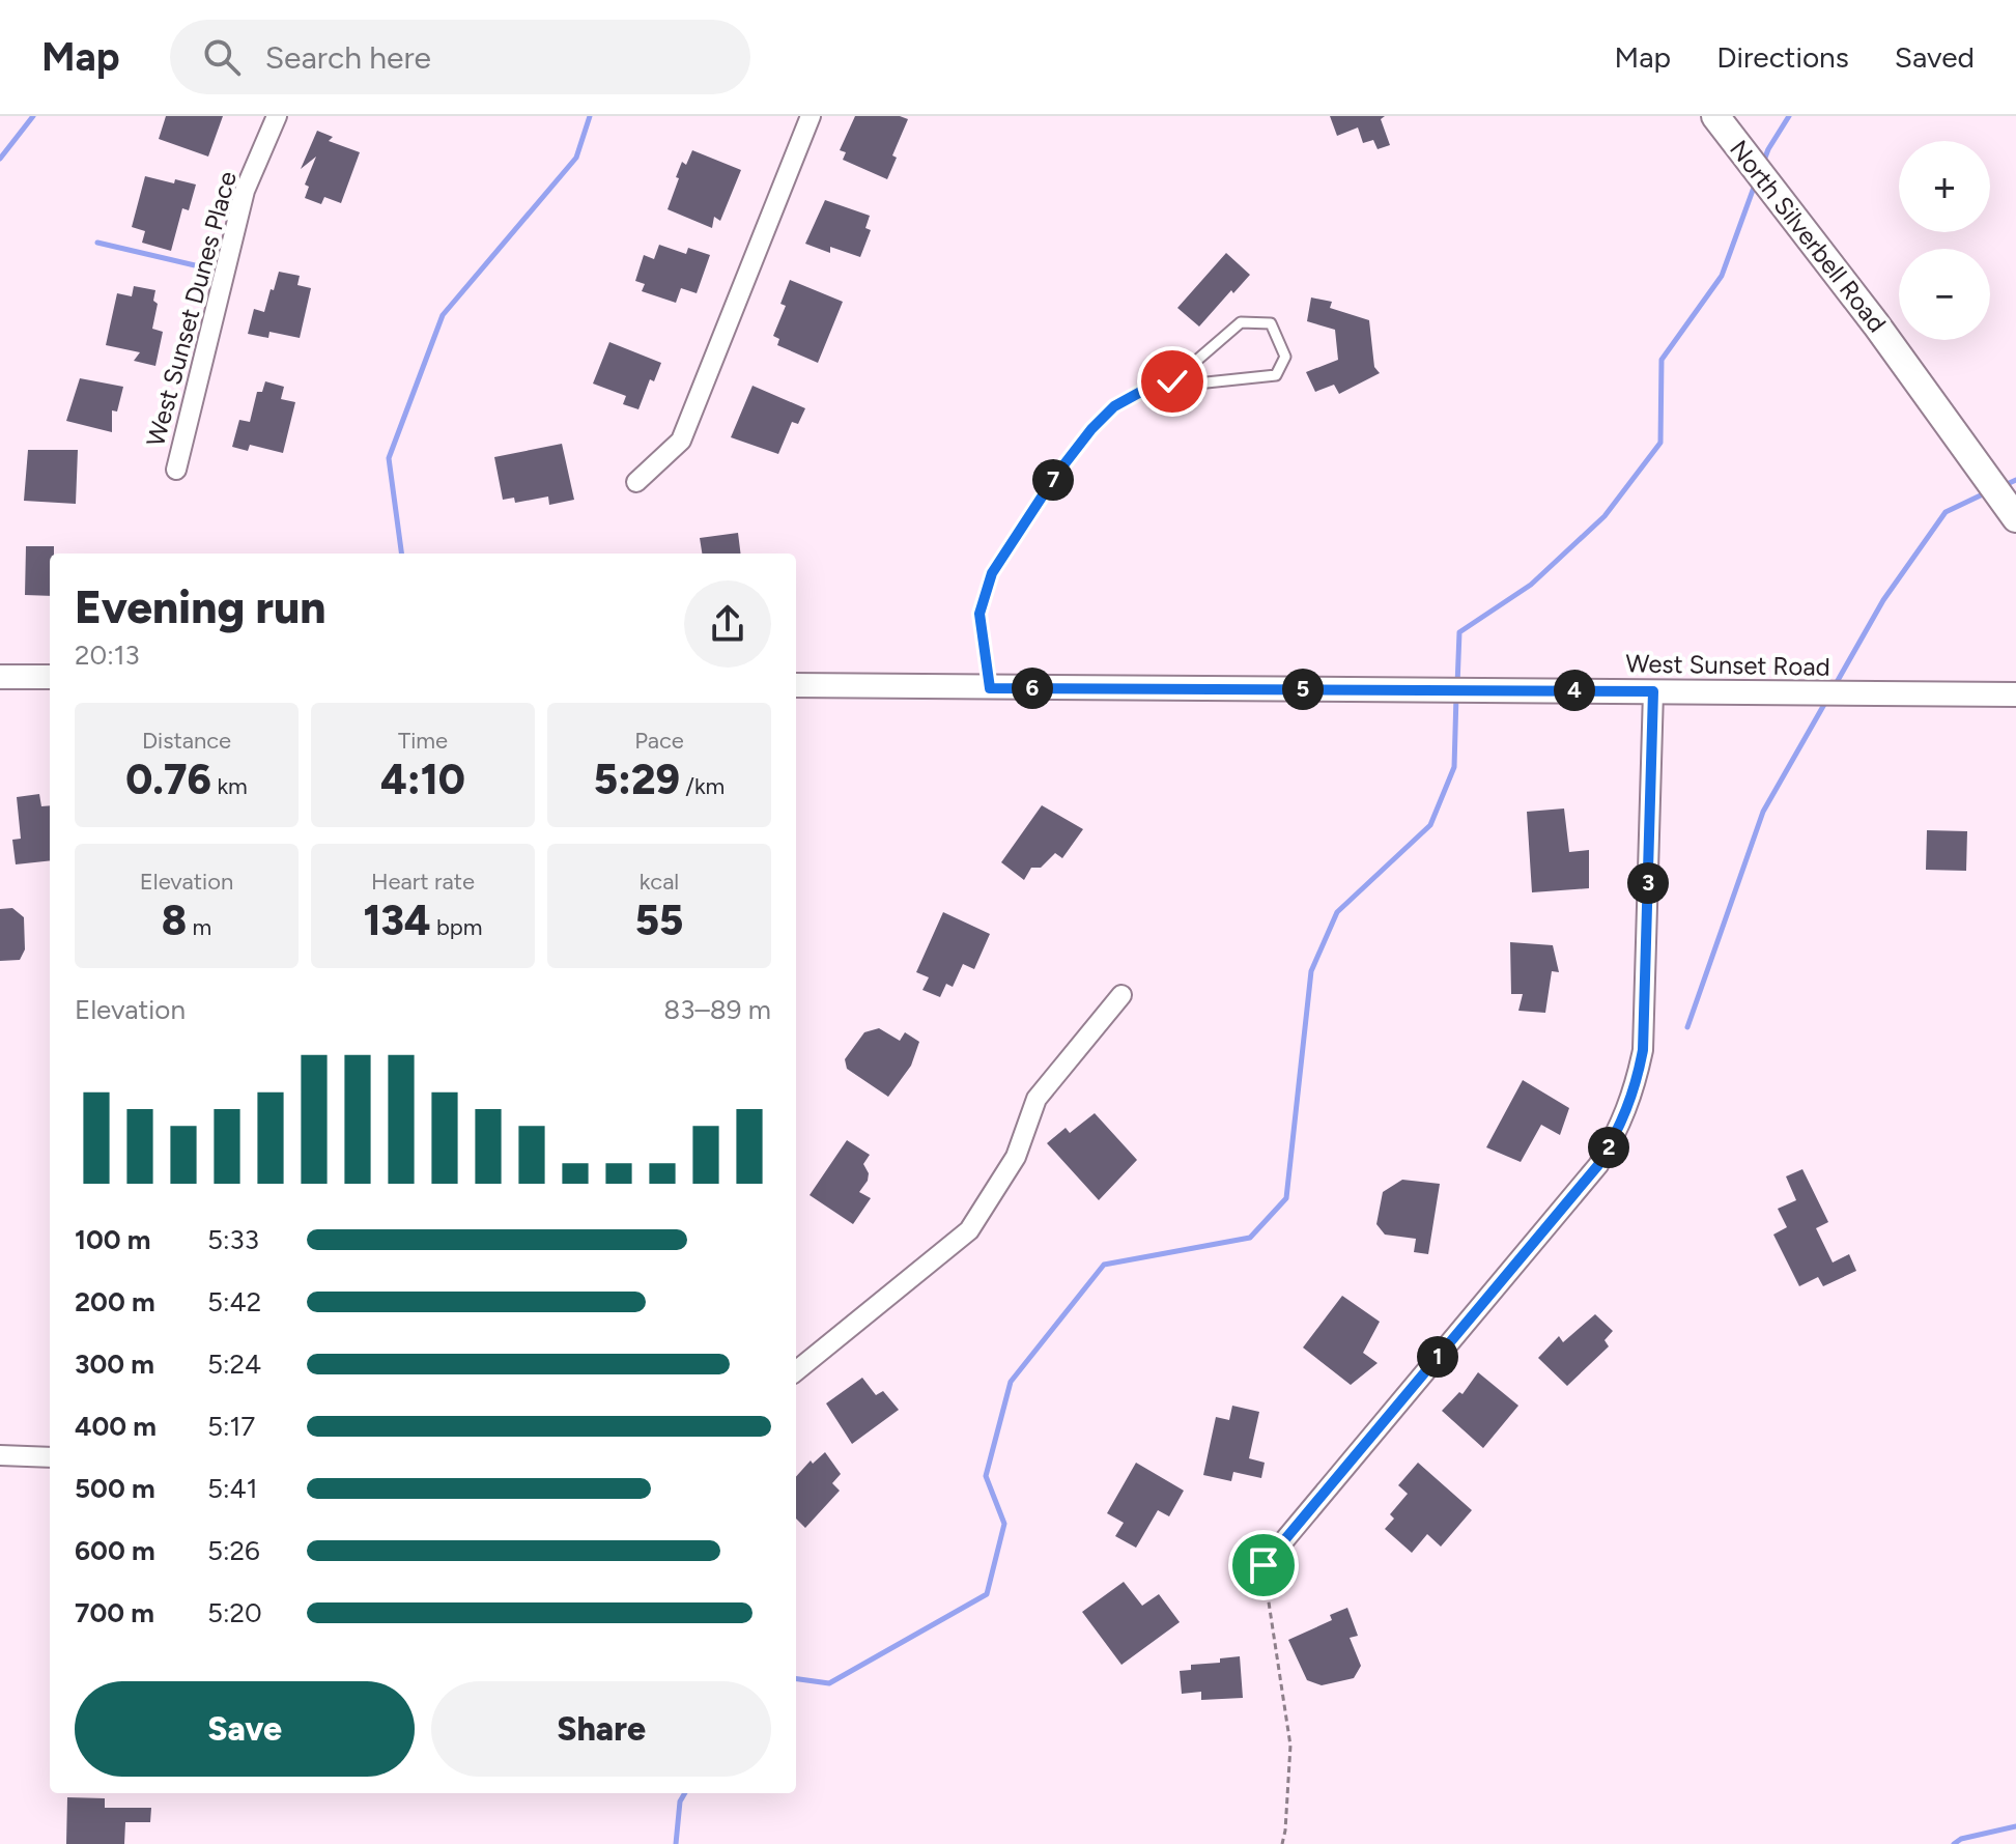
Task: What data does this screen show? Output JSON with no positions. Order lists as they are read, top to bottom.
{
  "streets": {
    "main road": ["North Silverbell Road"],
    "street": ["West Sunset Dunes Place", "West Sunset Road"]
  },
  "page": {
    "header": "Map",
    "search": "Search here",
    "nav": ["Map", "Directions", "Saved"],
    "map_buttons": ["+", "−"],
    "pins": [
      "7",
      "6",
      "5",
      "4",
      "3",
      "2",
      "1"
    ],
    "heading": ["Evening run", "20:13"],
    "stats": [
      ["Distance", "0.76 km"],
      ["Time", "4:10"],
      ["Pace", "5:29 /km"],
      ["Elevation", "8 m"],
      ["Heart rate", "134 bpm"],
      ["kcal", "55"]
    ],
    "chart": ["Elevation", "83–89 m"],
    "list": [
      {
        "name": "100 m",
        "note": "5:33"
      },
      {
        "name": "200 m",
        "note": "5:42"
      },
      {
        "name": "300 m",
        "note": "5:24"
      },
      {
        "name": "400 m",
        "note": "5:17"
      },
      {
        "name": "500 m",
        "note": "5:41"
      },
      {
        "name": "600 m",
        "note": "5:26"
      },
      {
        "name": "700 m",
        "note": "5:20"
      }
    ],
    "buttons": ["Save", "Share"]
  }
}
